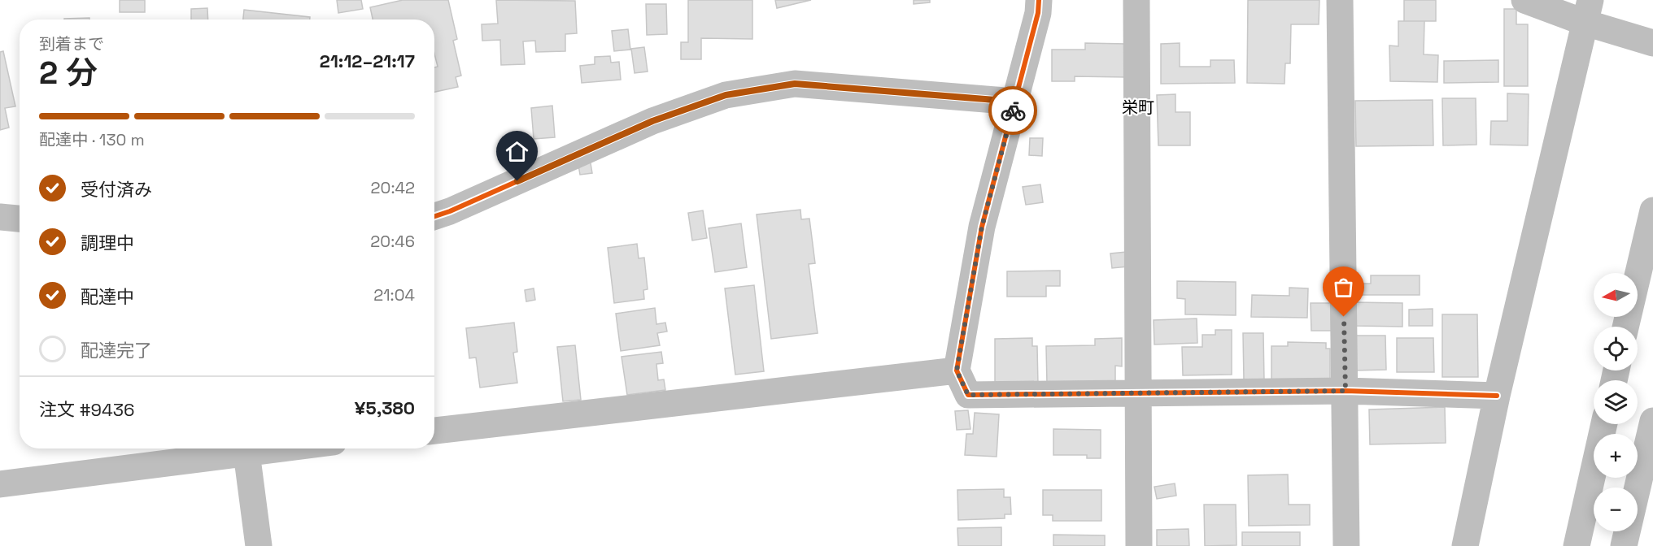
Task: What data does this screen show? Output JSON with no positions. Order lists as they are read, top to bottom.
{
  "districts": ["栄町"],
  "north": "left",
  "page": {
    "heading": ["2 分", "到着まで", "21:12–21:17"],
    "panel": ["注文 #9436", "¥5,380"],
    "bar": "配達中 · 130 m",
    "list": [
      ["受付済み", "20:42"],
      ["調理中", "20:46"],
      ["配達中", "21:04"],
      "配達完了"
    ],
    "map_buttons": ["+", "−"]
  }
}
